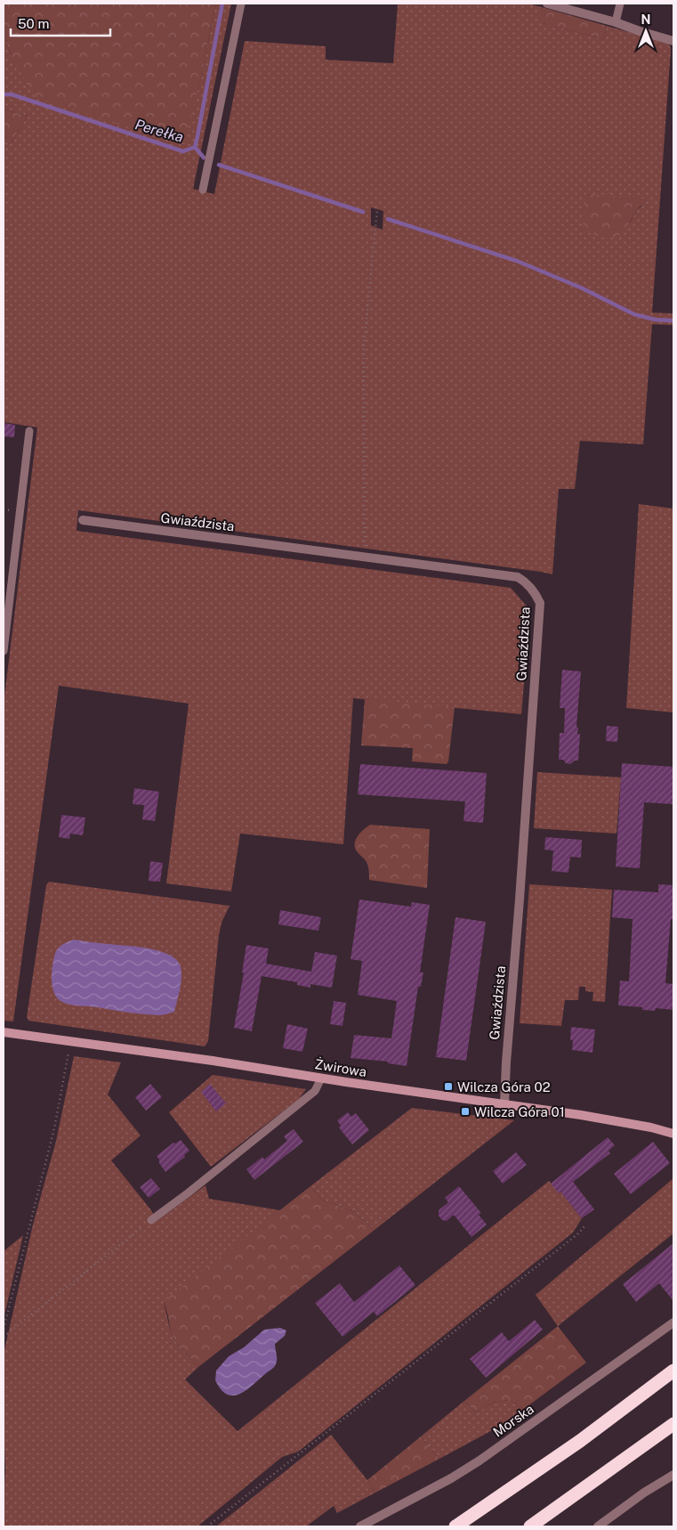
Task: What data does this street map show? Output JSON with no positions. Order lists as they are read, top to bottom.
{
  "streets": {
    "street": ["Gwiaździsta", "Żwirowa", "Morska"]
  },
  "crossings": [
    ["Gwiaździsta", "Żwirowa"]
  ],
  "water": ["Perełka"],
  "places": {
    "transit": ["Wilcza Góra 02", "Wilcza Góra 01"]
  },
  "scale_bar": "50 m",
  "north": "top"
}
